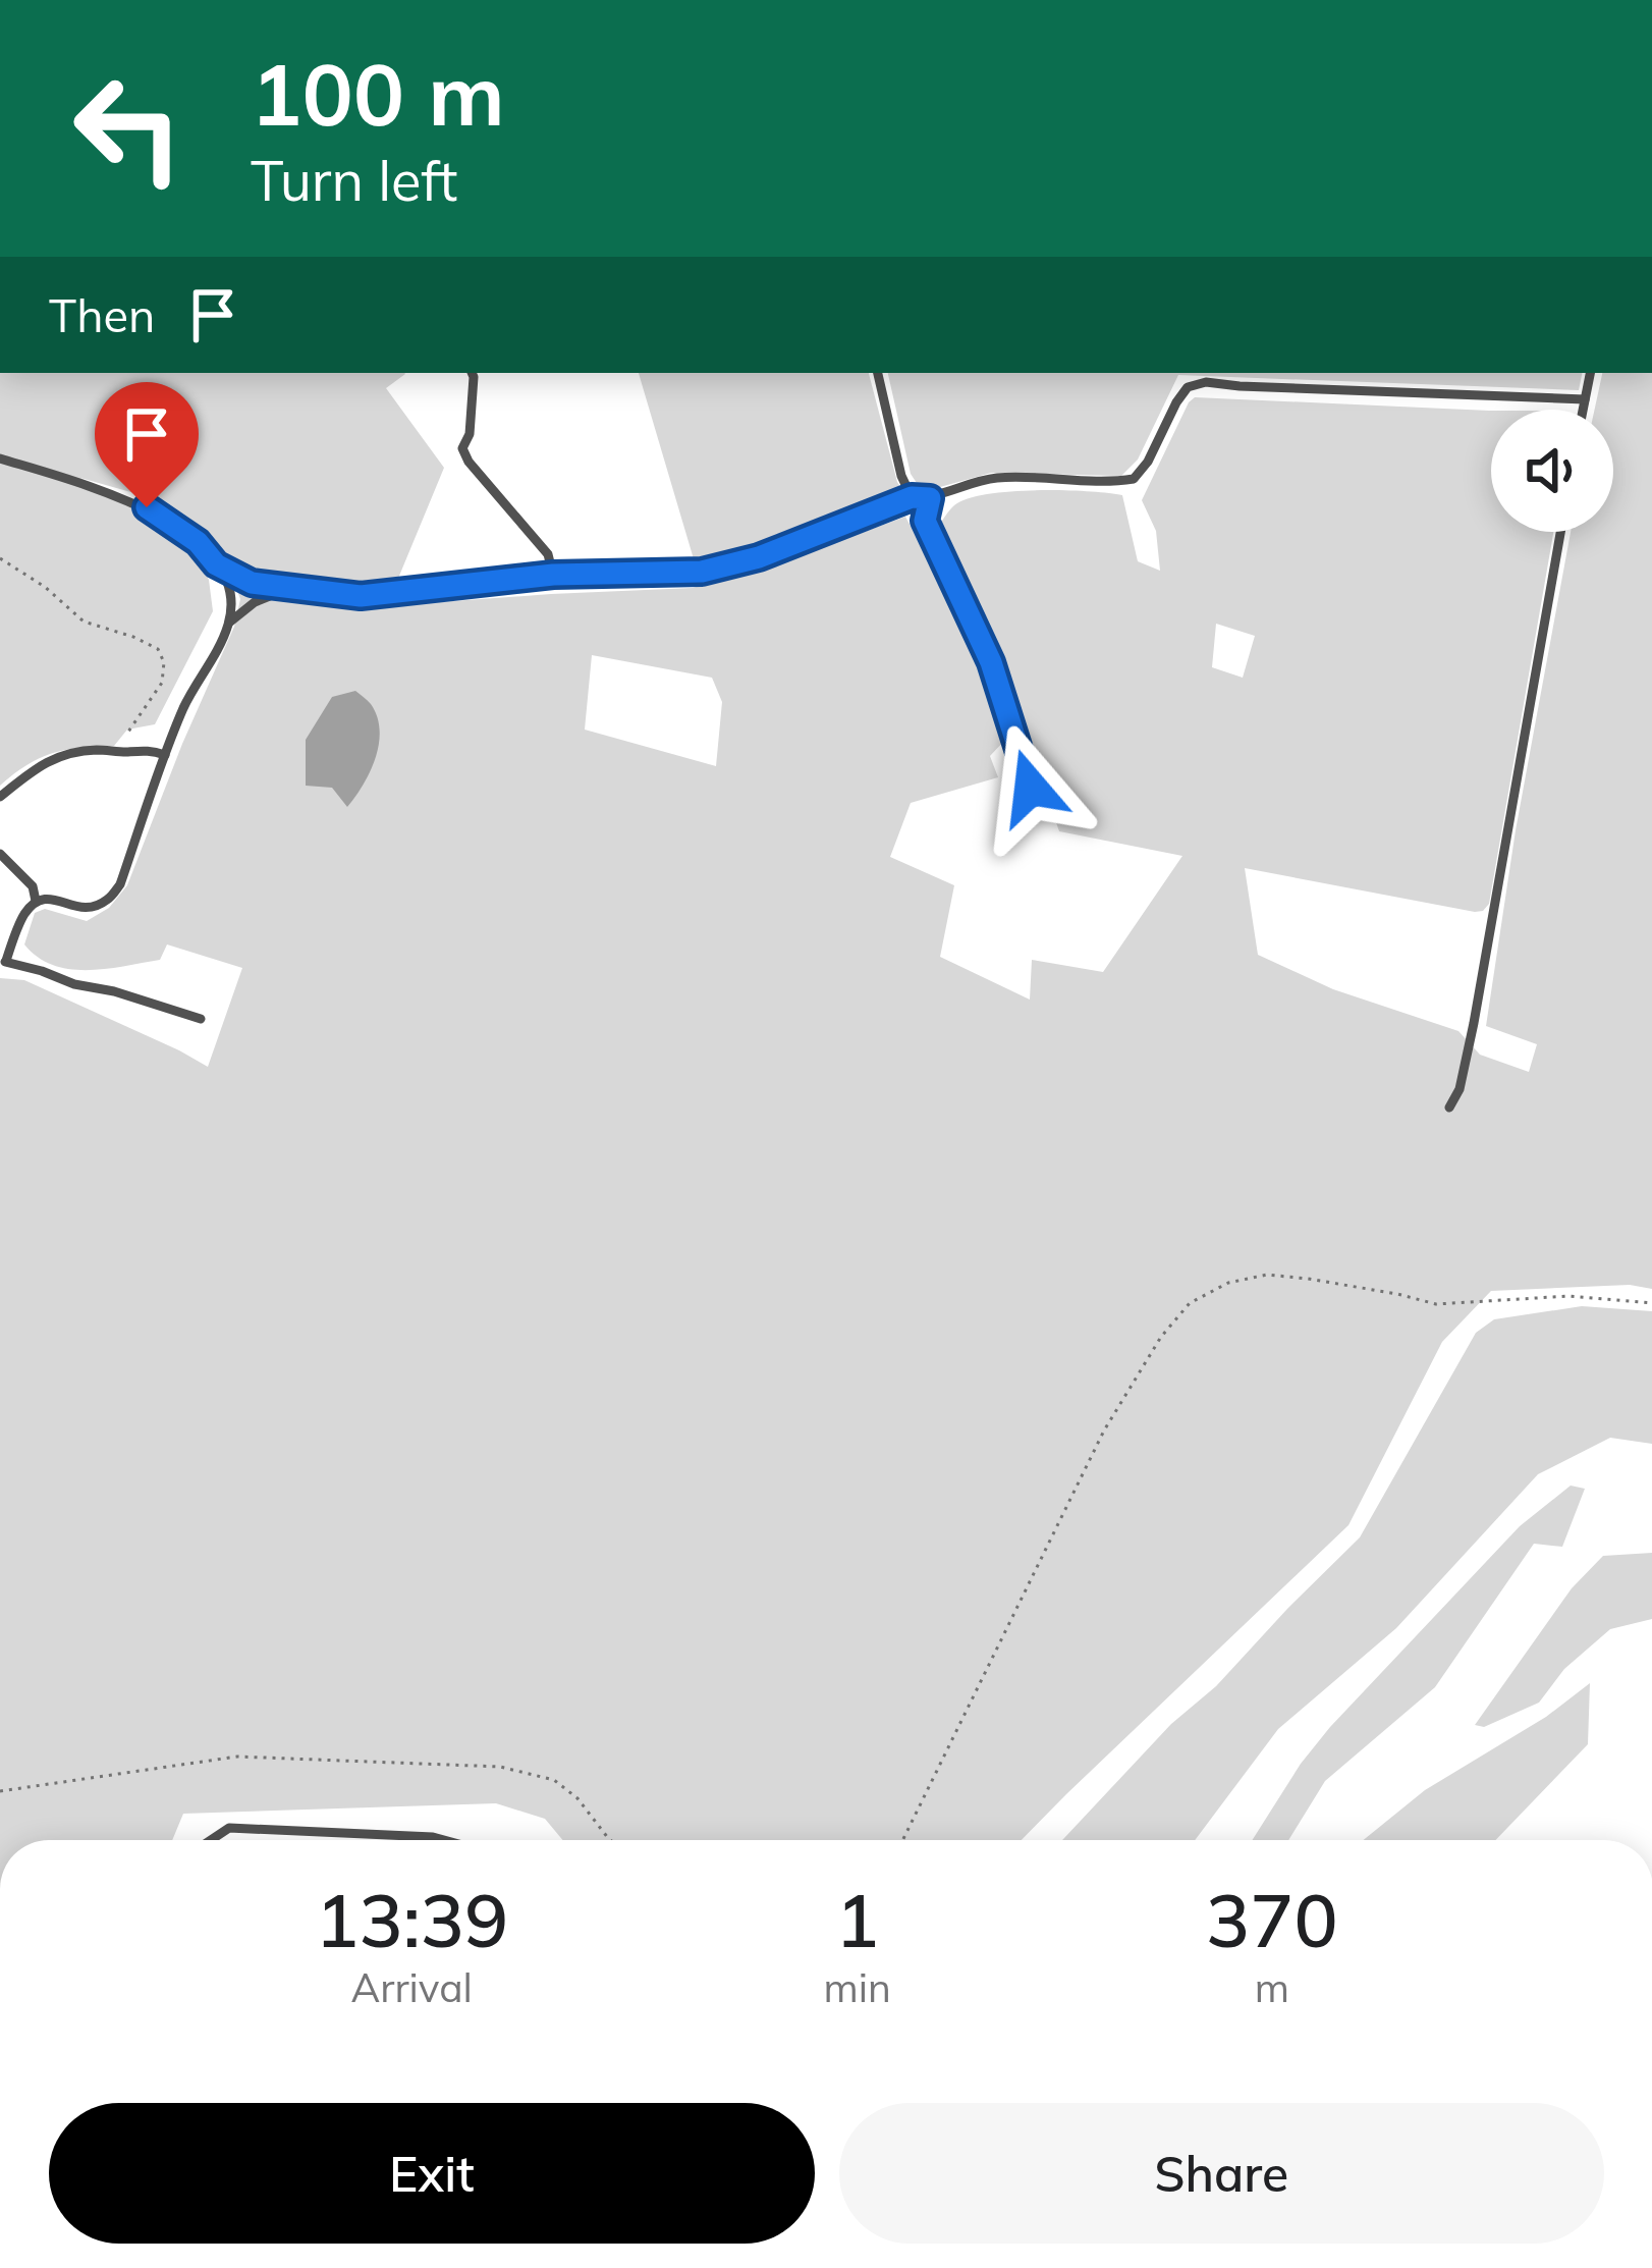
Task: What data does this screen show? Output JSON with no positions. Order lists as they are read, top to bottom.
{
  "page": {
    "turn": ["100 m", "Turn left"],
    "then": "Then",
    "eta": [
      "13:39",
      "Arrival",
      "1",
      "min",
      "370",
      "m"
    ],
    "buttons": ["Exit", "Share"]
  }
}
